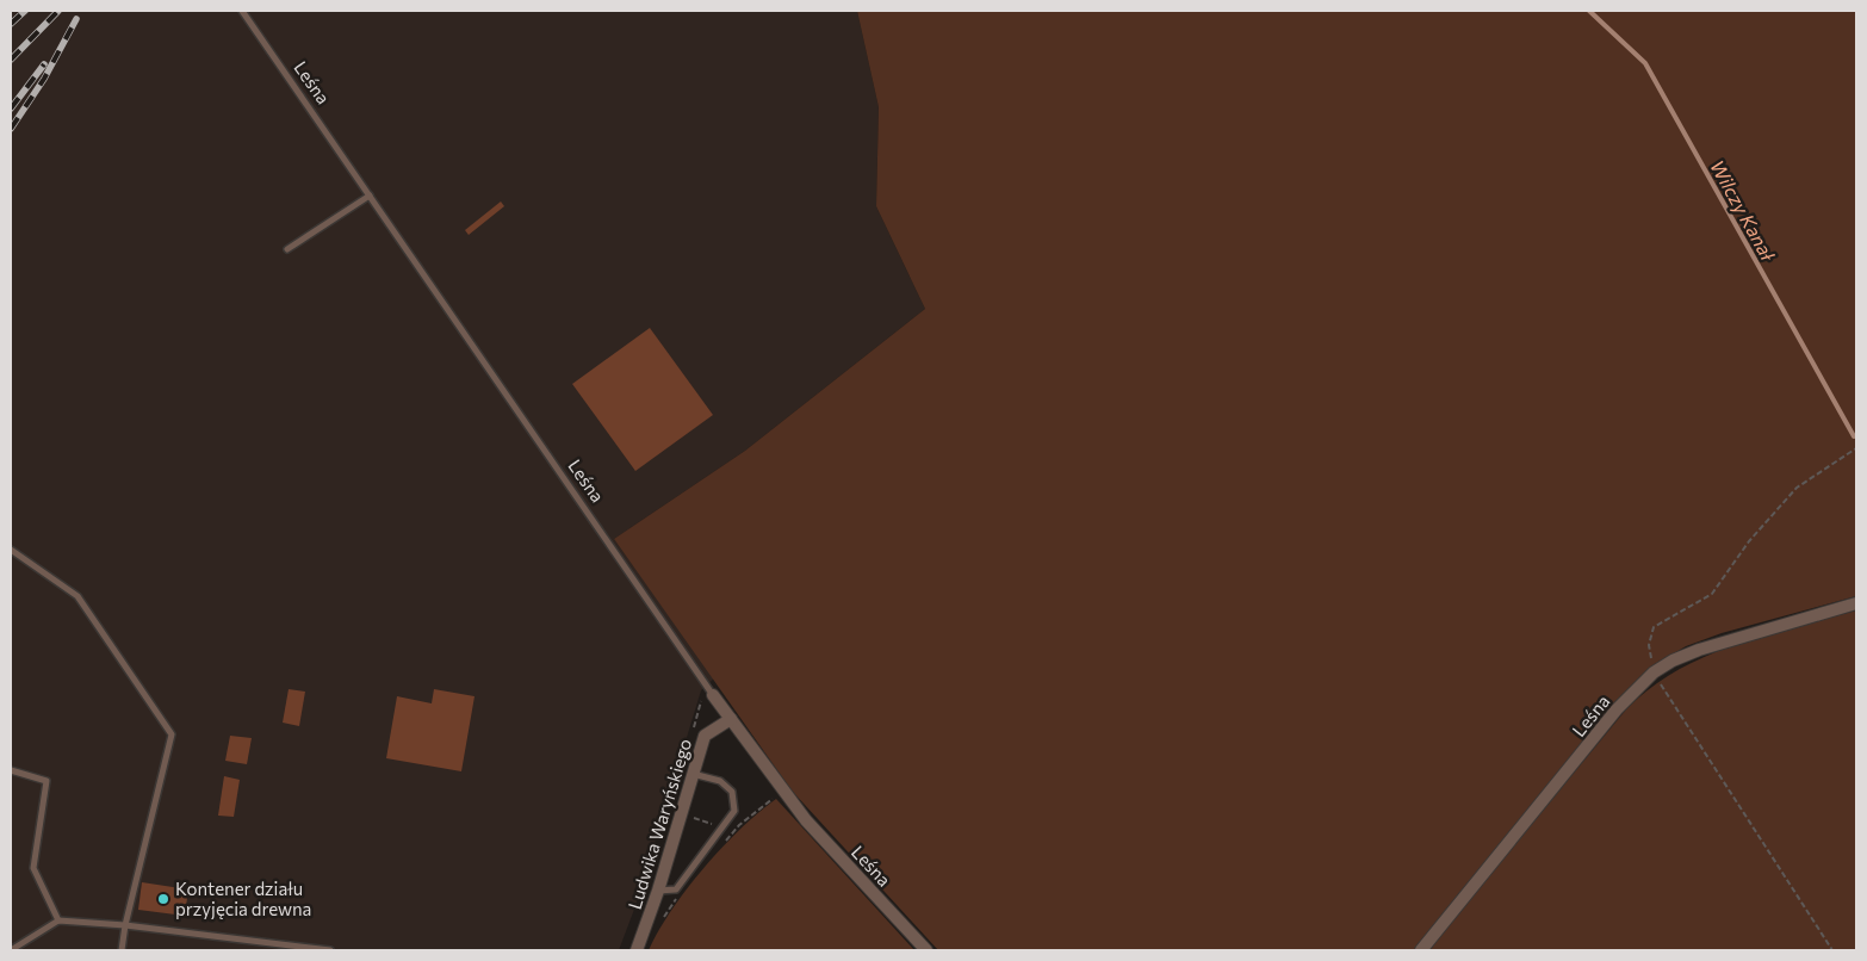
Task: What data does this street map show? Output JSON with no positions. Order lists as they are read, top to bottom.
{
  "streets": {
    "street": ["Leśna", "Ludwika Waryńskiego"]
  },
  "crossings": [
    ["Leśna", "Ludwika Waryńskiego"]
  ],
  "water": ["Wilczy Kanał"],
  "places": ["Kontener działu przyjęcia drewna"]
}
